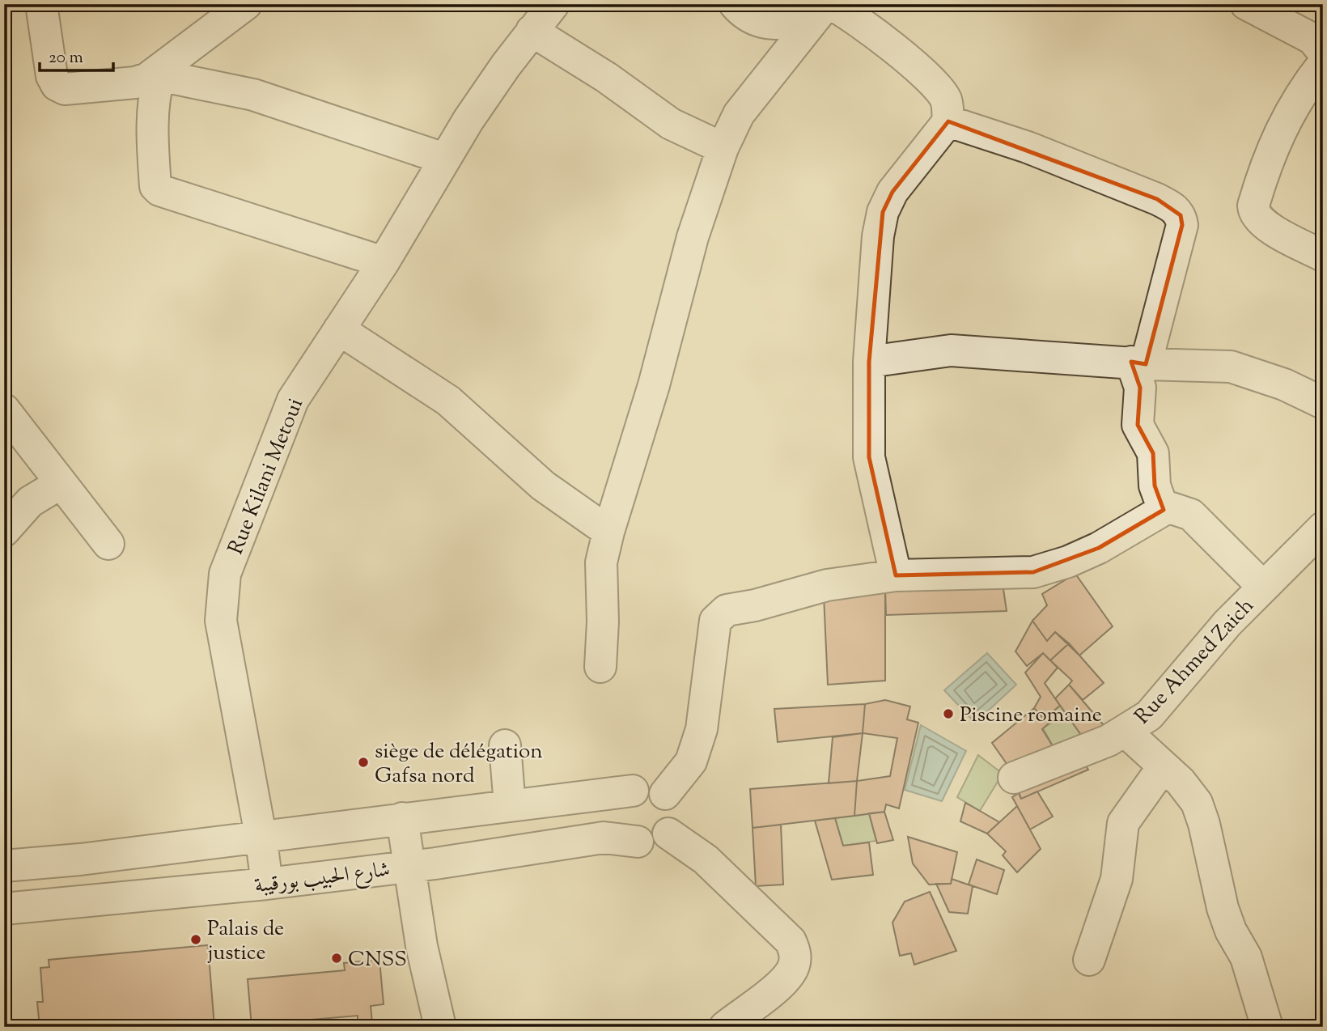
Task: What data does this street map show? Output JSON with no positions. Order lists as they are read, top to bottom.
{
  "streets": {
    "street": ["Rue Kilani Metoui", "Rue Ahmed Zaich", "شارع الحبيب بورقيبة"]
  },
  "crossings": [
    ["Rue Kilani Metoui", "شارع الحبيب بورقيبة"]
  ],
  "places": [
    "Piscine romaine",
    "siège de délégation Gafsa nord",
    "Palais de justice",
    "CNSS"
  ],
  "scale_bar": "20 m"
}
